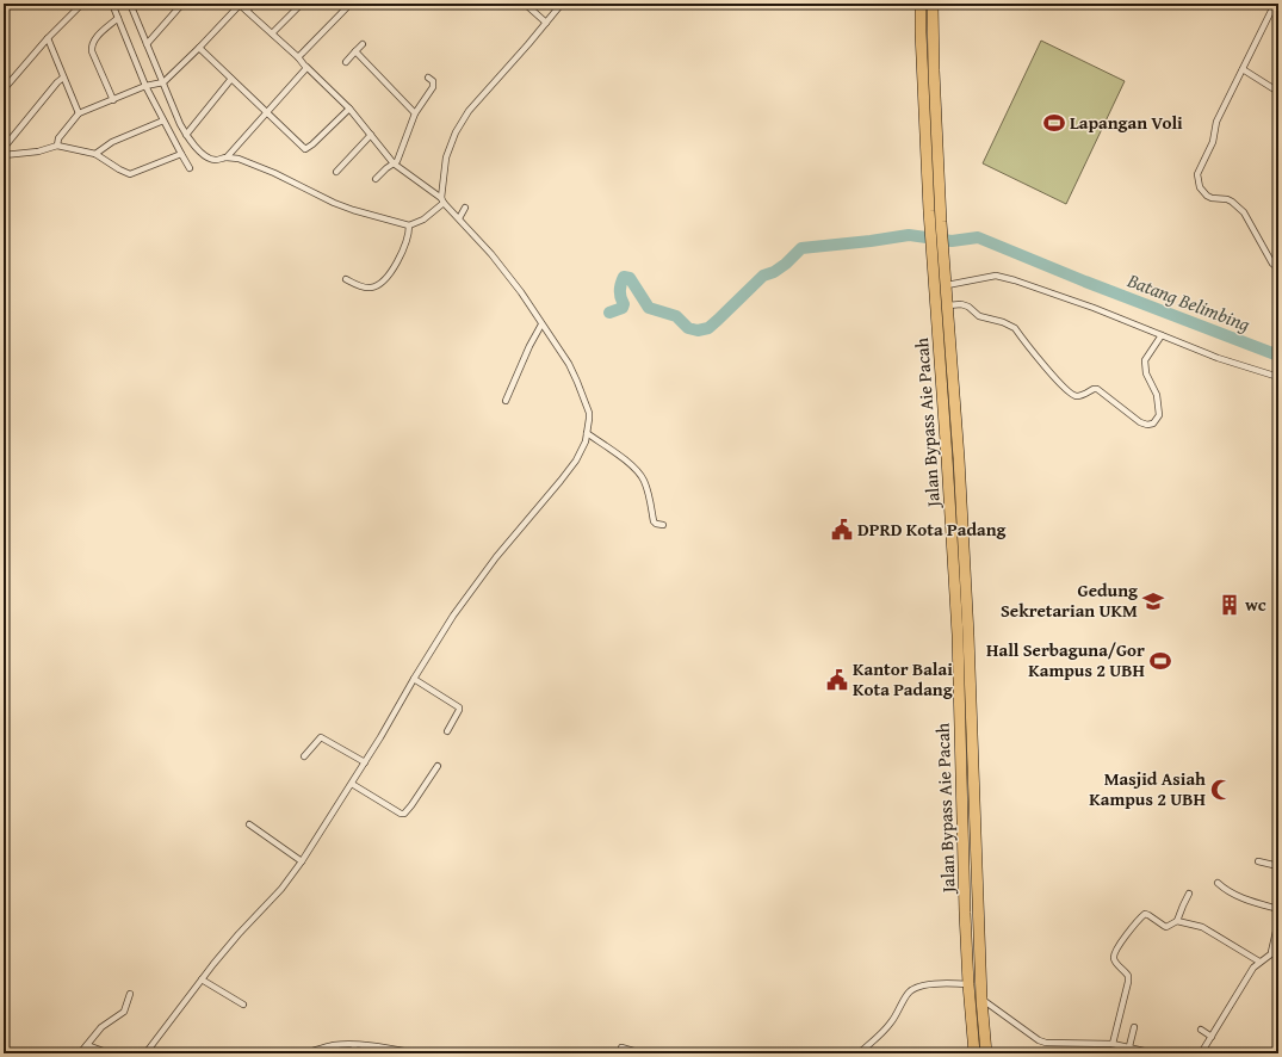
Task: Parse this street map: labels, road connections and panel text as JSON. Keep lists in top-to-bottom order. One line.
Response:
{"streets":{"highway":["Jalan Bypass Aie Pacah"]},"water":["Batang Belimbing"],"places":{"sports":["Lapangan Voli","Hall Serbaguna/Gor Kampus 2 UBH"],"public building":["DPRD Kota Padang","Kantor Balai Kota Padang"],"school or university":["Gedung Sekretarian UKM"],"building":["wc"],"mosque":["Masjid Asiah Kampus 2 UBH"]}}
